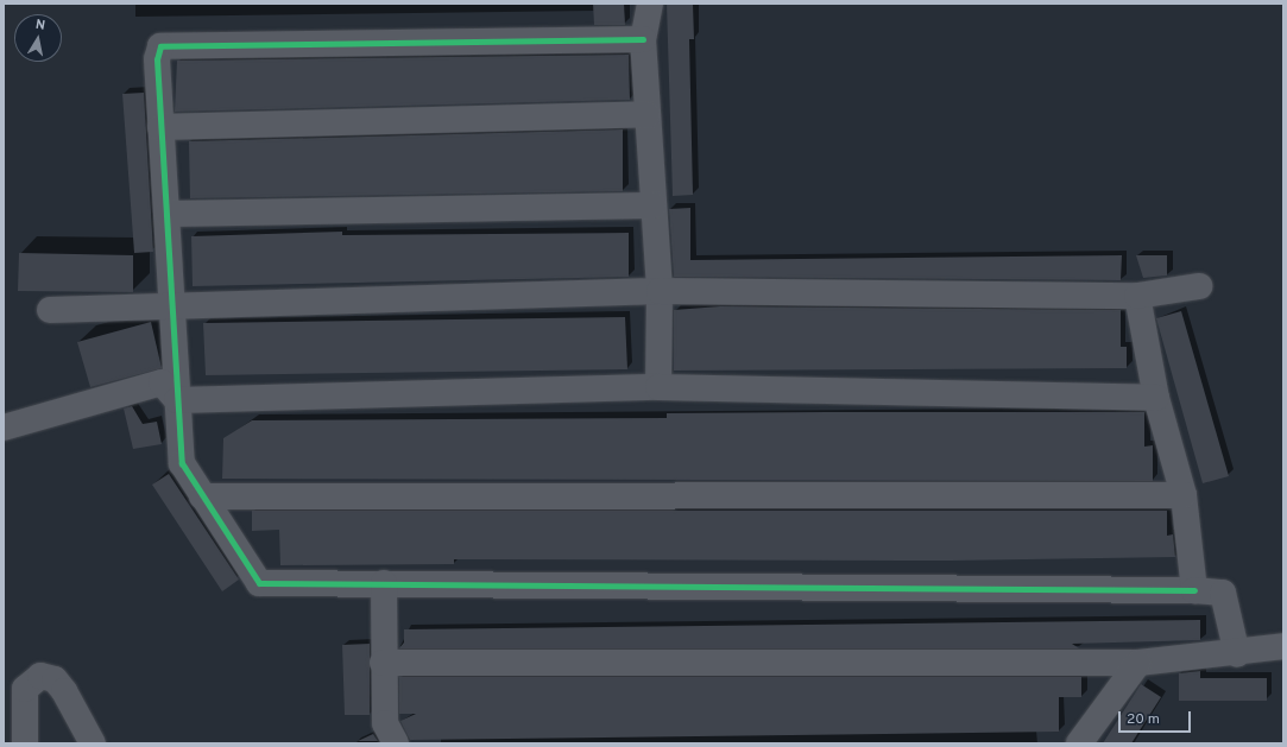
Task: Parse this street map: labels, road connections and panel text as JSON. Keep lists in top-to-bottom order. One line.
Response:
{"scale_bar":"20 m","north":"top"}
